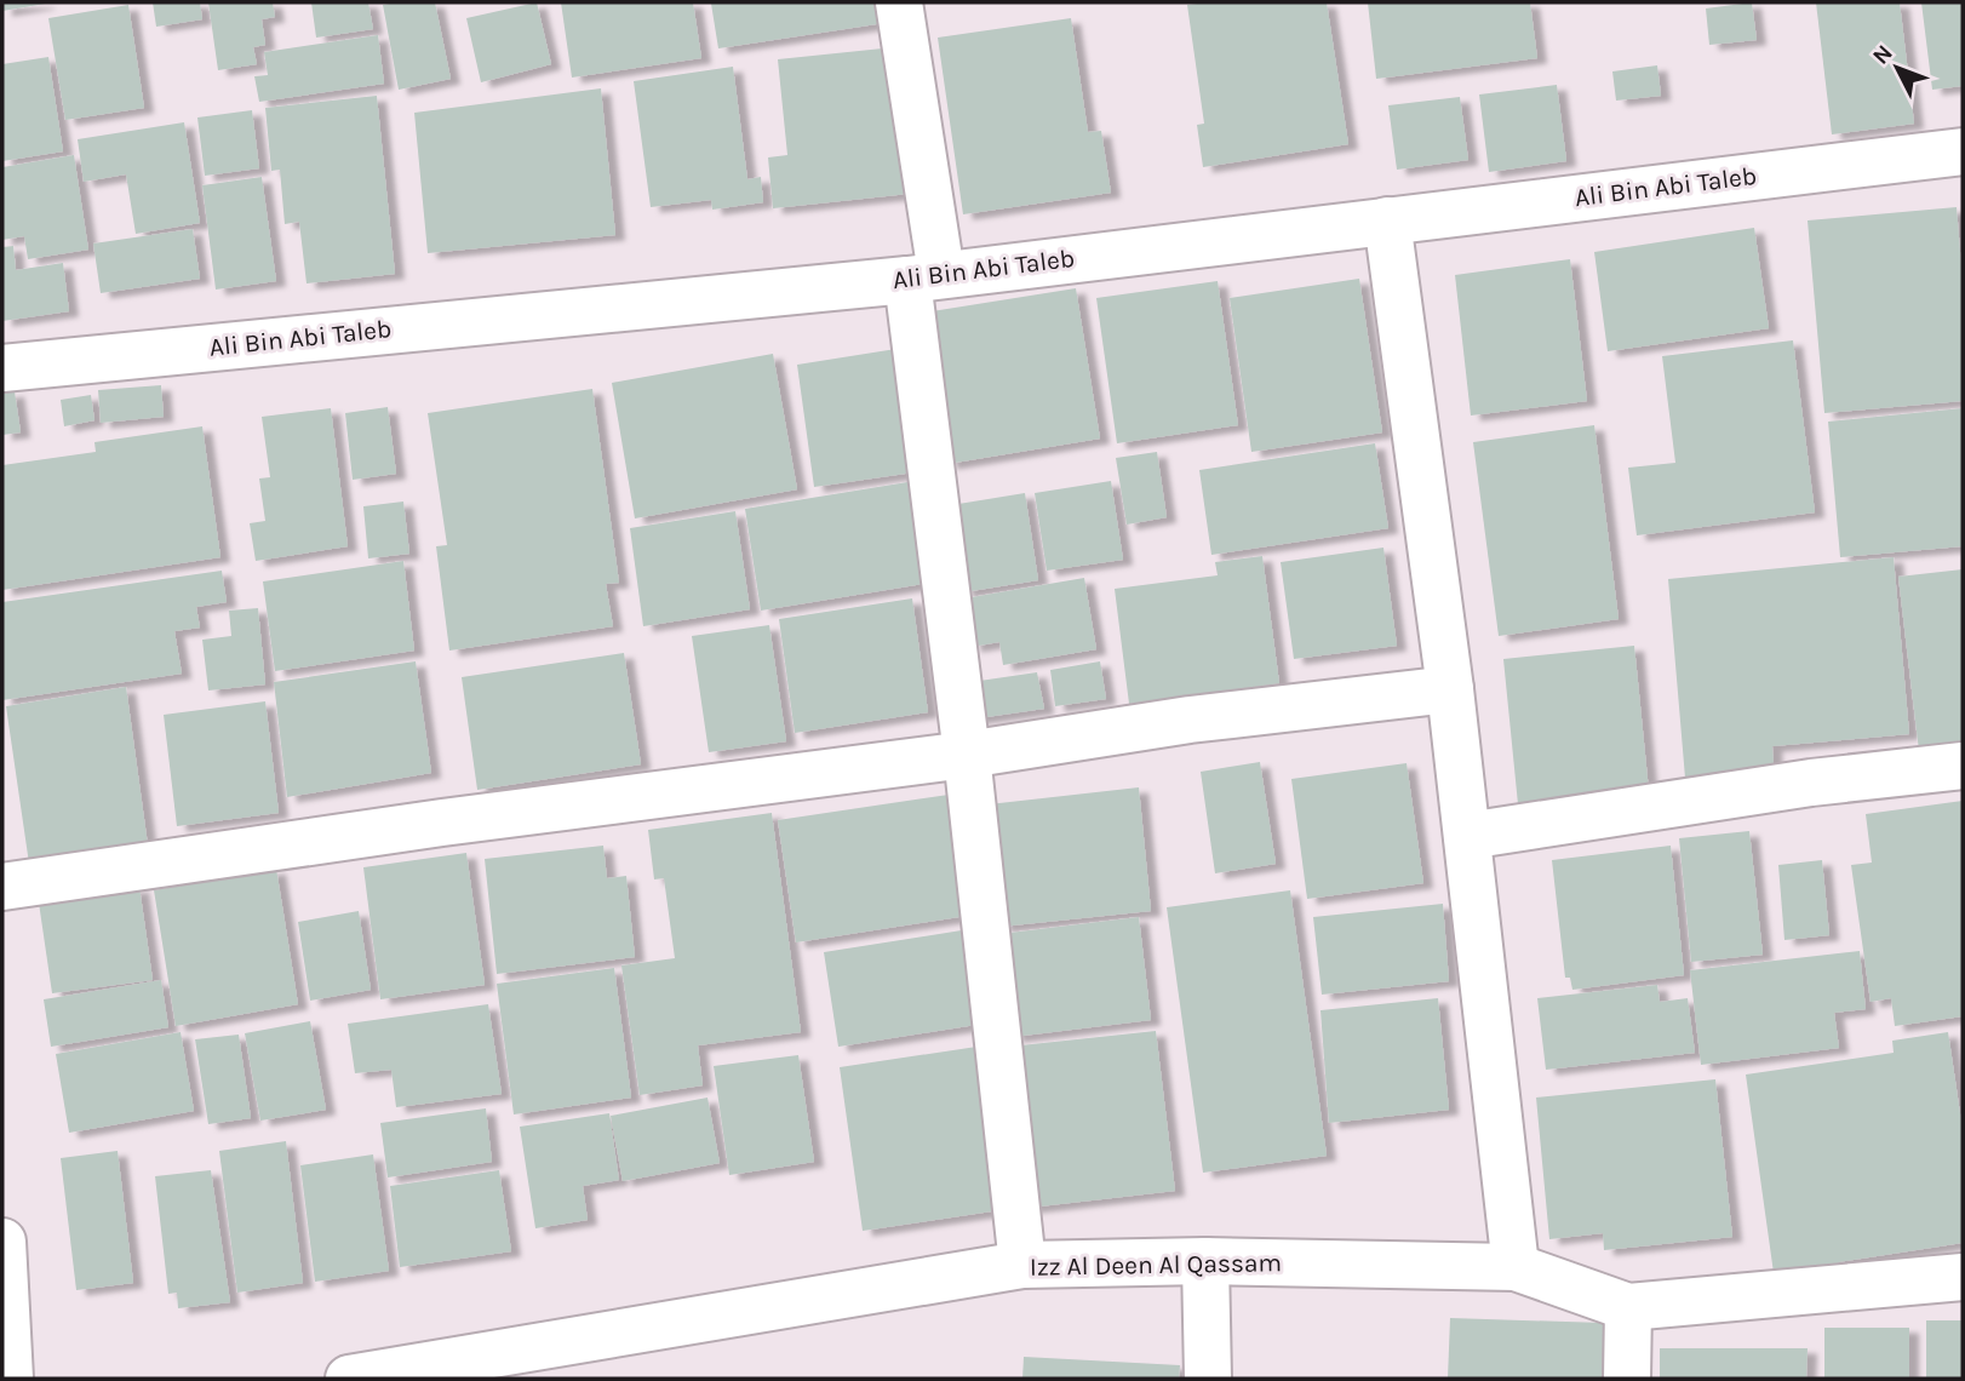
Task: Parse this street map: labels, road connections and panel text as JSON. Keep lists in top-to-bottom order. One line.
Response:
{"streets":{"street":["Ali Bin Abi Taleb","Izz Al Deen Al Qassam"]},"north":"top left"}
